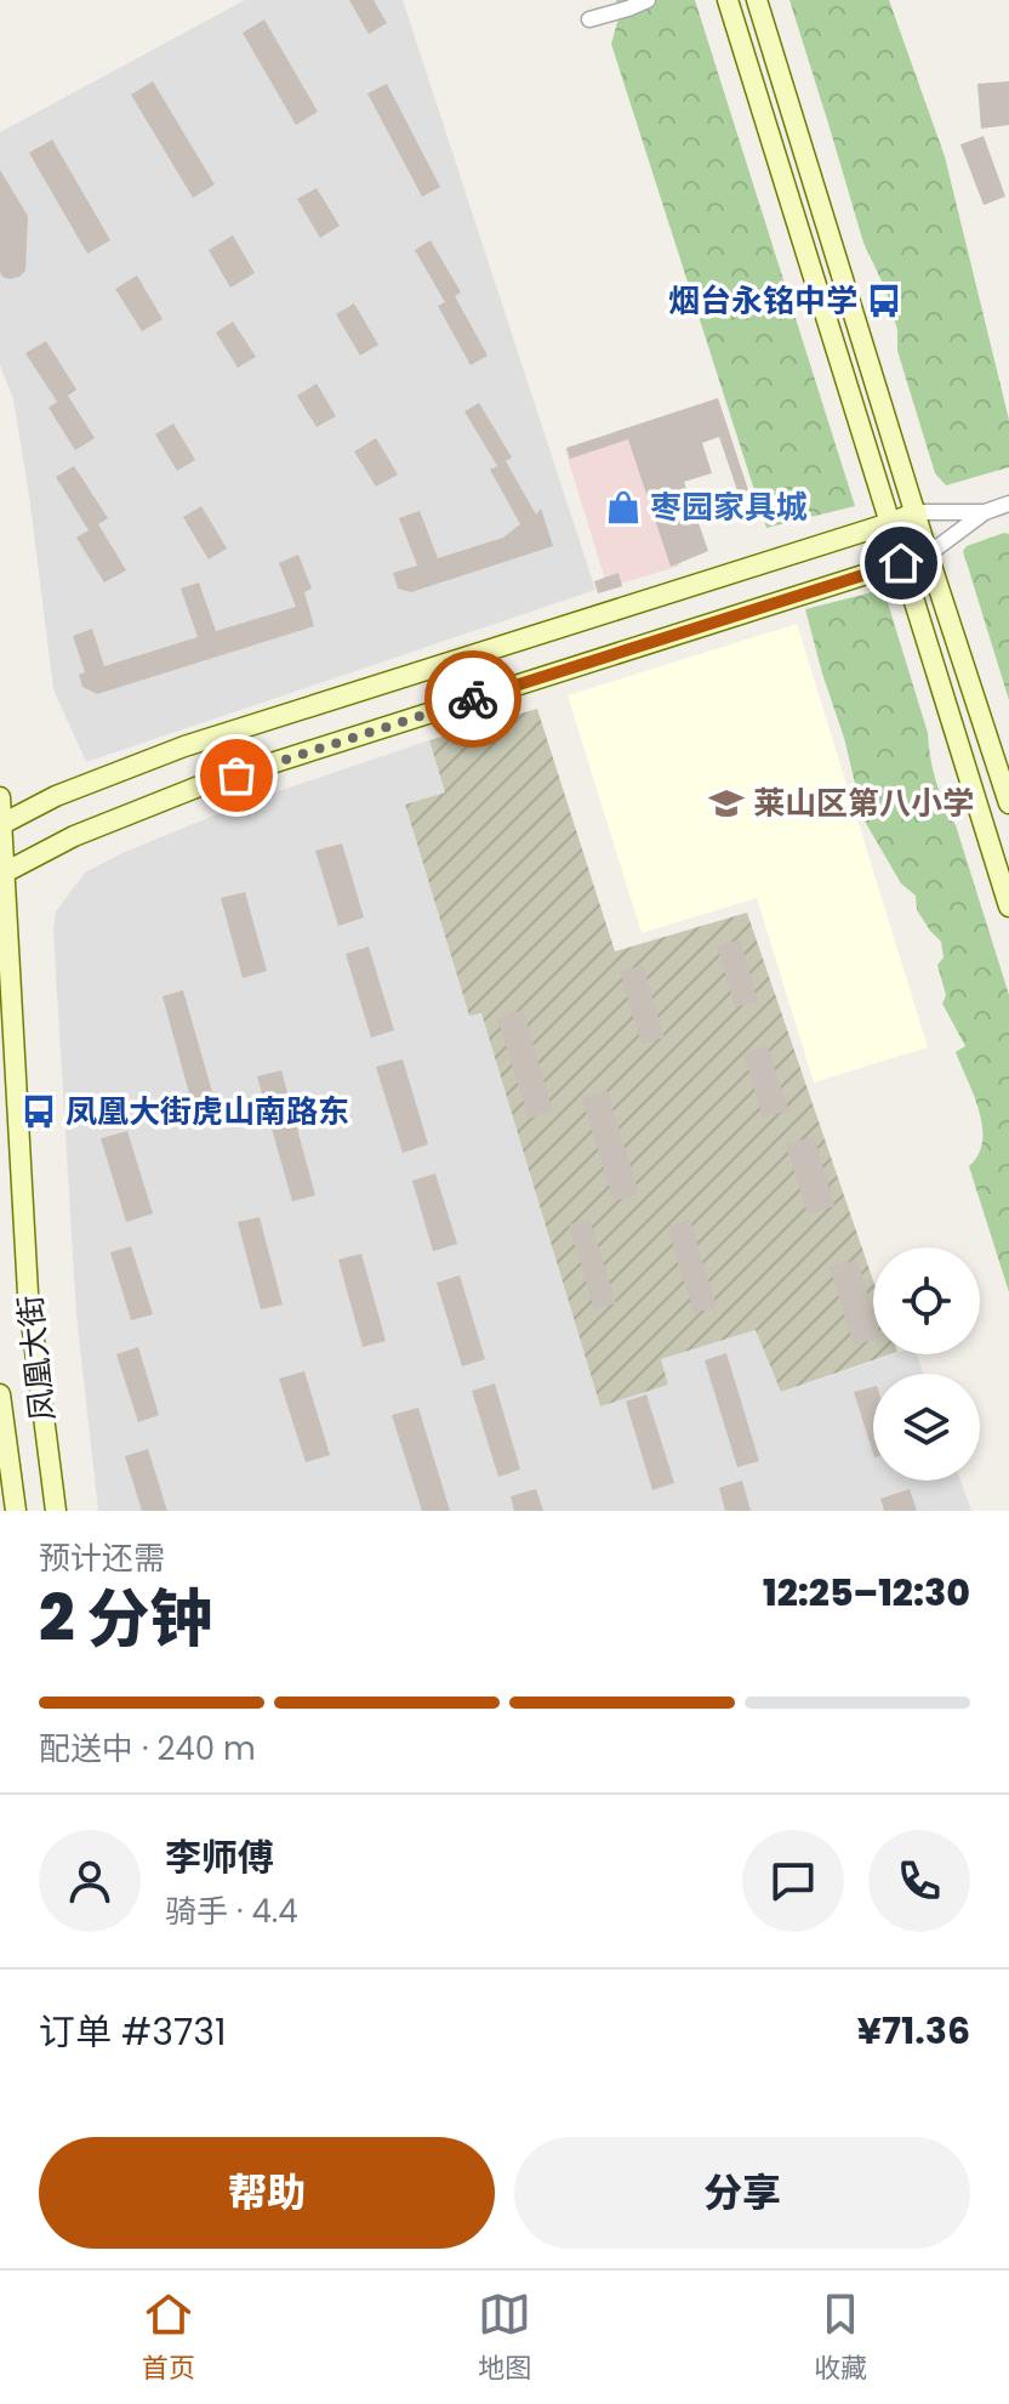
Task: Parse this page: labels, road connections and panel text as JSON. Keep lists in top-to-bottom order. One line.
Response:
{"streets":{"main road":["凤凰大街"]},"places":{"bus stop":["烟台永铭中学","凤凰大街虎山南路东"],"shop":["枣园家具城"],"school or university":["莱山区第八小学"]},"page":{"heading":["2 分钟","预计还需","12:25–12:30"],"panel":["李师傅","骑手 · 4.4","订单 #3731","¥71.36"],"bar":"配送中 · 240 m","buttons":["帮助","分享"],"tabs":["首页","地图","收藏"]}}
